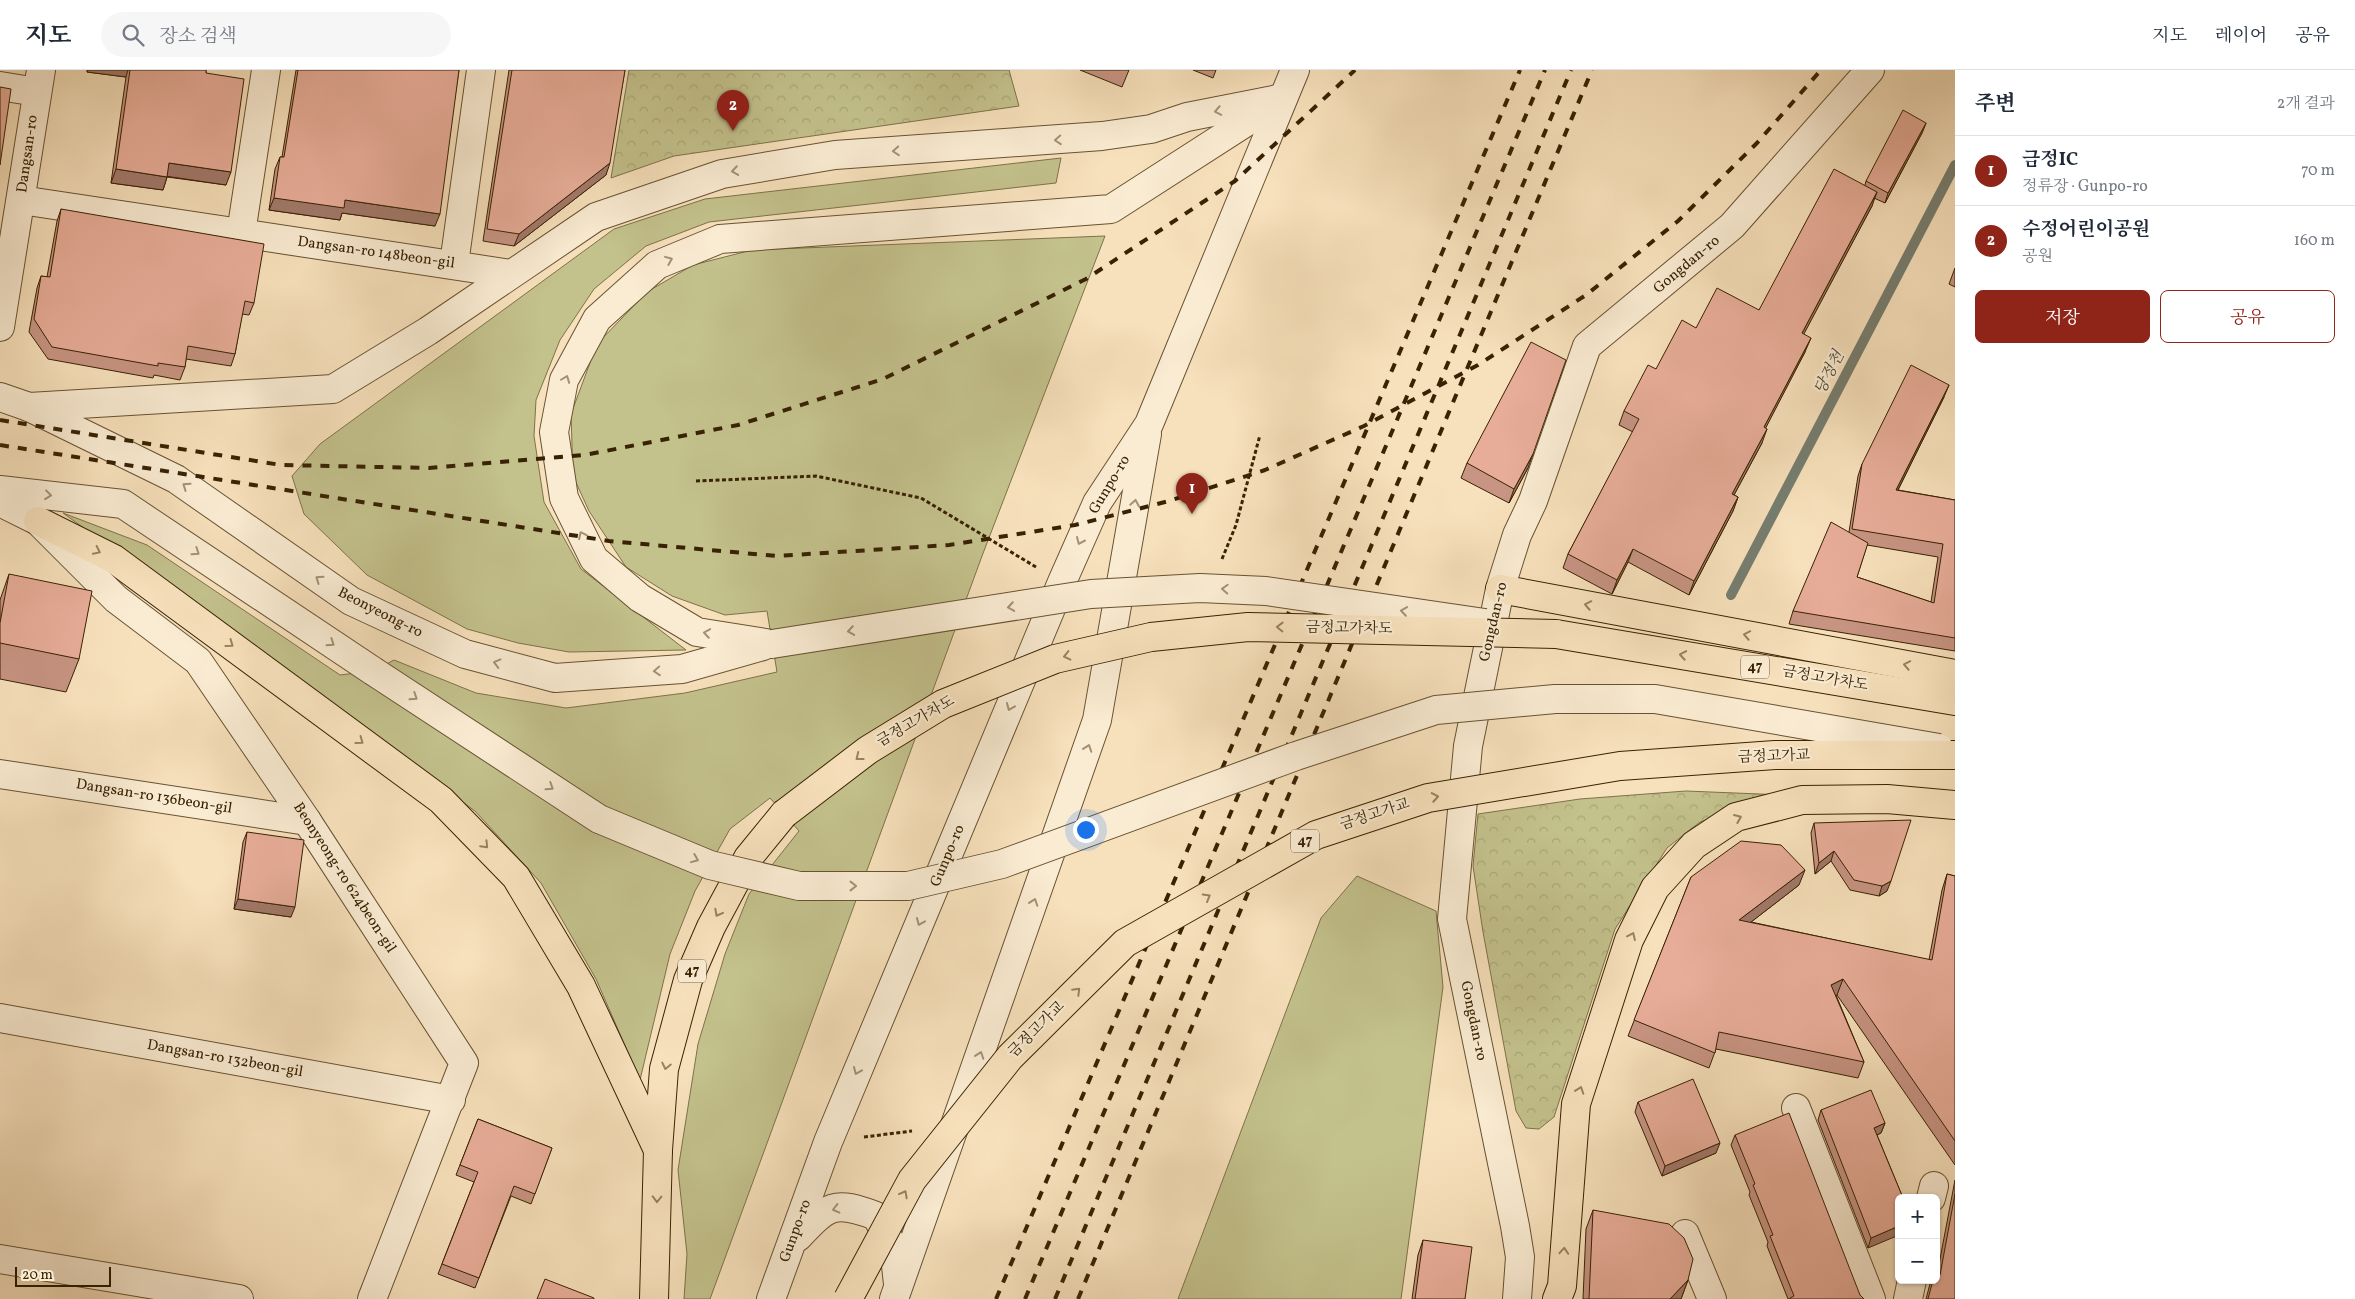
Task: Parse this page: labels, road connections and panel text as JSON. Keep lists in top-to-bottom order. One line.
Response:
{"streets":{"main road":["금정고가차도","47","금정고가교"],"street":["Dangsan-ro","Dangsan-ro 148beon-gil","Gongdan-ro","Gunpo-ro","Beonyeong-ro","Dangsan-ro 136beon-gil","Beonyeong-ro 624beon-gil","Dangsan-ro 132beon-gil"]},"crossings":[["Dangsan-ro","Dangsan-ro 148beon-gil"],["금정고가차도","47"],["Dangsan-ro 136beon-gil","Beonyeong-ro 624beon-gil"],["Beonyeong-ro 624beon-gil","Dangsan-ro 132beon-gil"]],"one_way":["금정고가차도","금정고가교"],"water":["당정천"],"scale_bar":"20 m","page":{"header":"지도","search":"장소 검색","nav":["지도","레이어","공유"],"heading":["주변","2개 결과"],"pins":["2","1"],"list":[{"mark":"1","name":"금정IC","note":"정류장 · Gunpo-ro","value":"70 m"},{"mark":"2","name":"수정어린이공원","note":"공원","value":"160 m"}],"buttons":["저장","공유"],"map_buttons":["+","−"],"scale":"20 m"}}
